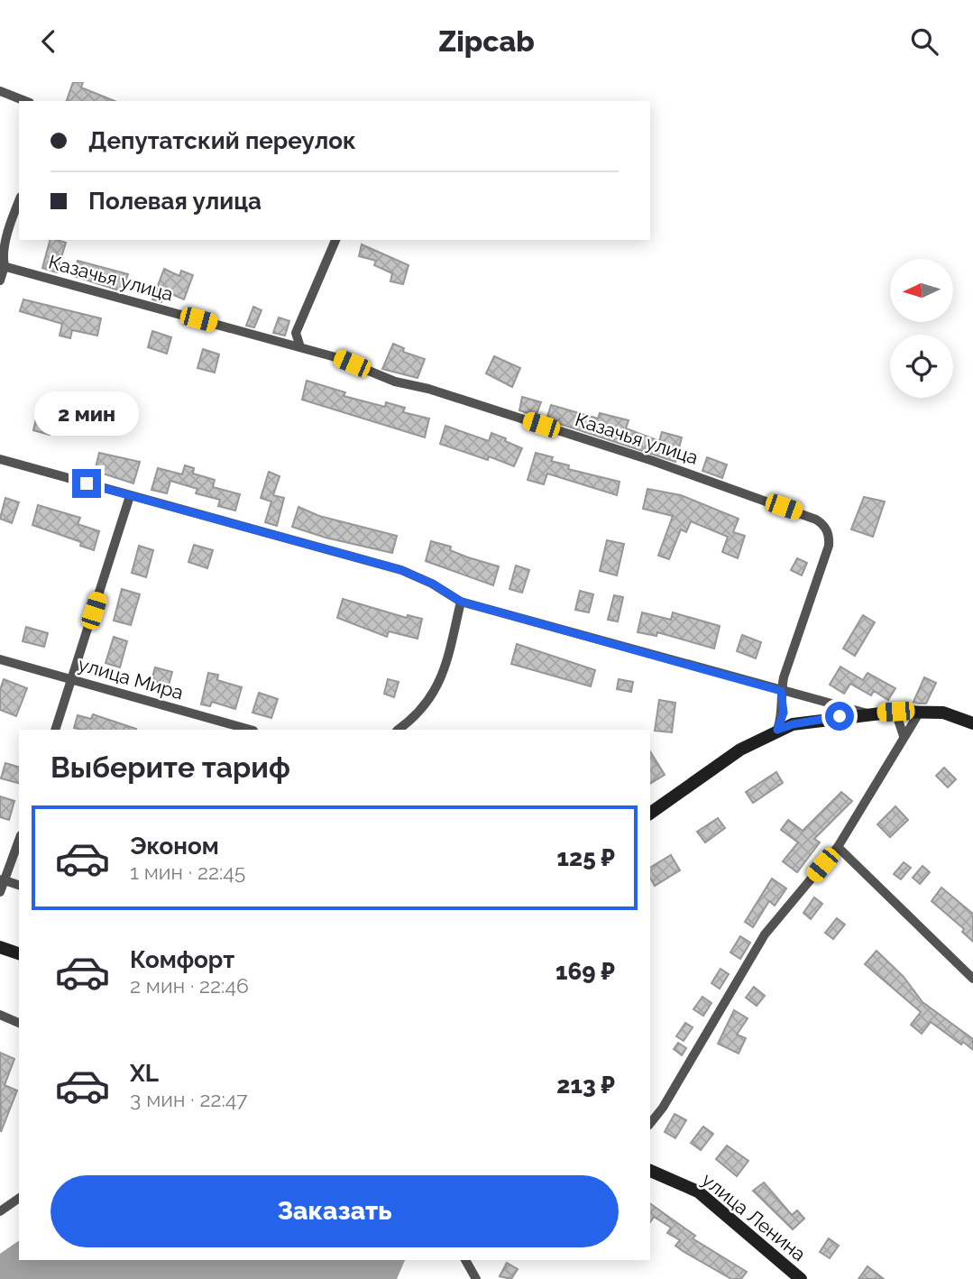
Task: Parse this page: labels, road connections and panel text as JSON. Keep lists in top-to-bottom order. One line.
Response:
{"streets":{"street":["Казачья улица","улица Мира","улица Ленина"]},"north":"left","page":{"header":"Zipcab","banner":["Депутатский переулок","Полевая улица"],"bubble":"2 мин","heading":"Выберите тариф","list":[{"name":"Эконом","note":"1 мин · 22:45","value":"125 ₽"},{"name":"Комфорт","note":"2 мин · 22:46","value":"169 ₽"},{"name":"XL","note":"3 мин · 22:47","value":"213 ₽"}],"buttons":"Заказать"}}
